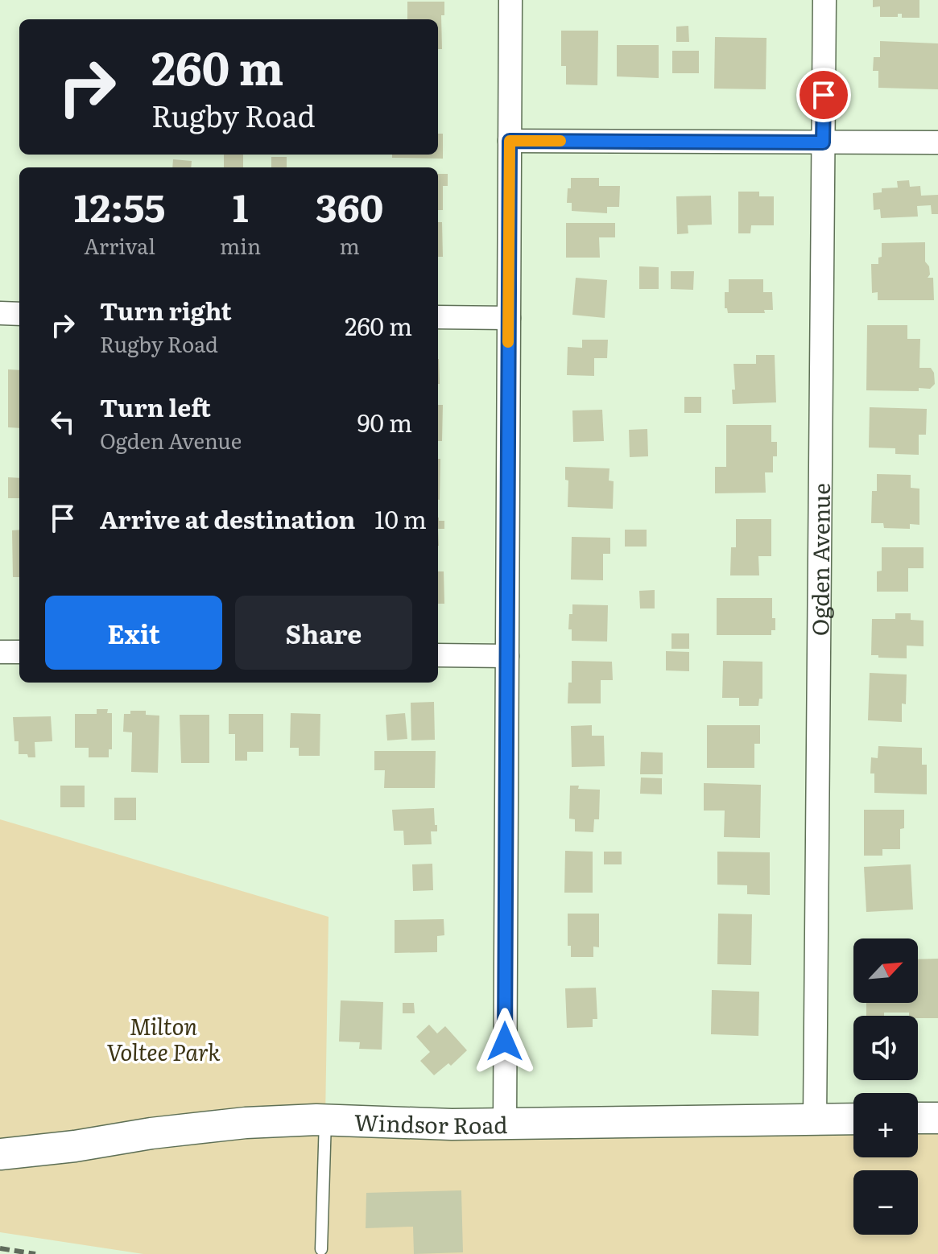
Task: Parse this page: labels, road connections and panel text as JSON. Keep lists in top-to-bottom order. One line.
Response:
{"streets":{"street":["Ogden Avenue","Windsor Road"]},"crossings":[["Ogden Avenue","Windsor Road"]],"parks":["Milton Voltee Park"],"north":"top right","page":{"turn":["260 m","Rugby Road"],"eta":["12:55","Arrival","1","min","360","m"],"list":[{"name":"Turn right","note":"Rugby Road","value":"260 m"},{"name":"Turn left","note":"Ogden Avenue","value":"90 m"},{"name":"Arrive at destination","value":"10 m"}],"buttons":["Exit","Share"],"map_buttons":["+","−"]}}
